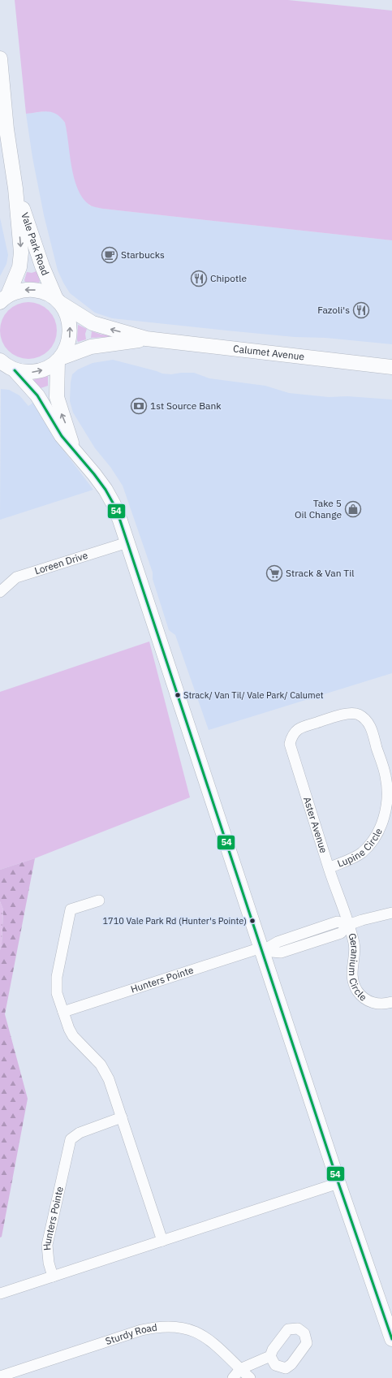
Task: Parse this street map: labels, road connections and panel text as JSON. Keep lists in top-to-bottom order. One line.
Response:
{"streets":{"main road":["Vale Park Road","Calumet Avenue"],"street":["Loreen Drive","Aster Avenue","Lupine Circle","Geranium Circle","Hunters Pointe","Sturdy Road"]},"crossings":[["Vale Park Road","Calumet Avenue"],["Aster Avenue","Lupine Circle"],["Aster Avenue","Geranium Circle"]],"places":{"cafe":["Starbucks"],"restaurant":["Chipotle","Fazoli's"],"bank":["1st Source Bank"],"shop":["Take 5 Oil Change"],"supermarket":["Strack & Van Til"],"other":["Strack/ Van Til/ Vale Park/ Calumet","1710 Vale Park Rd (Hunter's Pointe)"]},"lines":["transit line 54"]}
